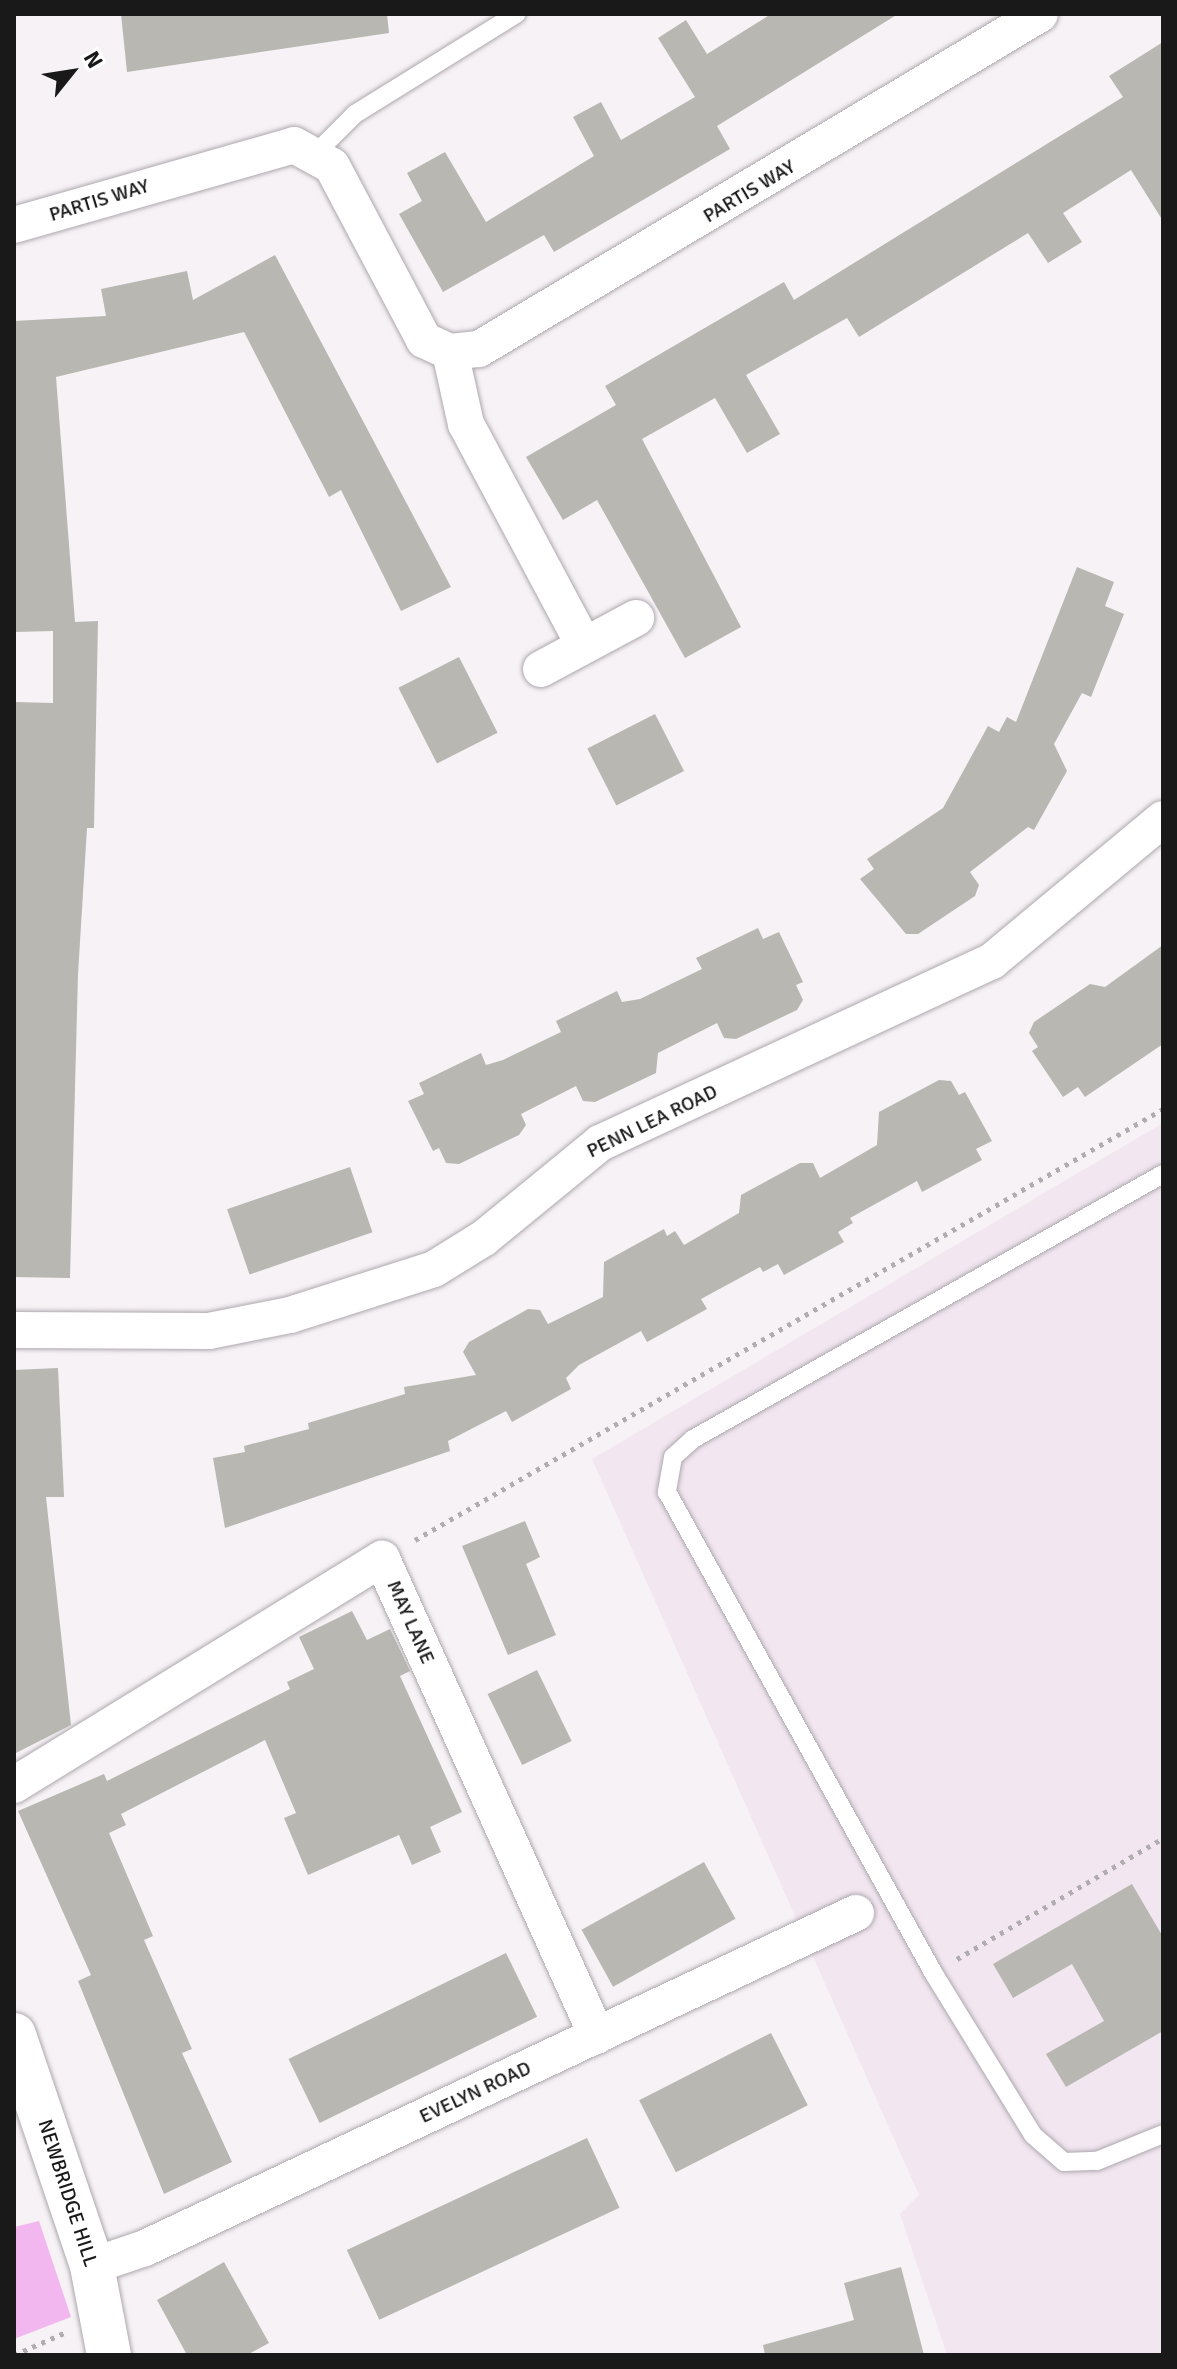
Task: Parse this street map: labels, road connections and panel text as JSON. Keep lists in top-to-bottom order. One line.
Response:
{"streets":{"main road":["NEWBRIDGE HILL"],"street":["PARTIS WAY","PENN LEA ROAD","MAY LANE","EVELYN ROAD"]},"crossings":[["MAY LANE","EVELYN ROAD"],["EVELYN ROAD","NEWBRIDGE HILL"]],"north":"top right"}
